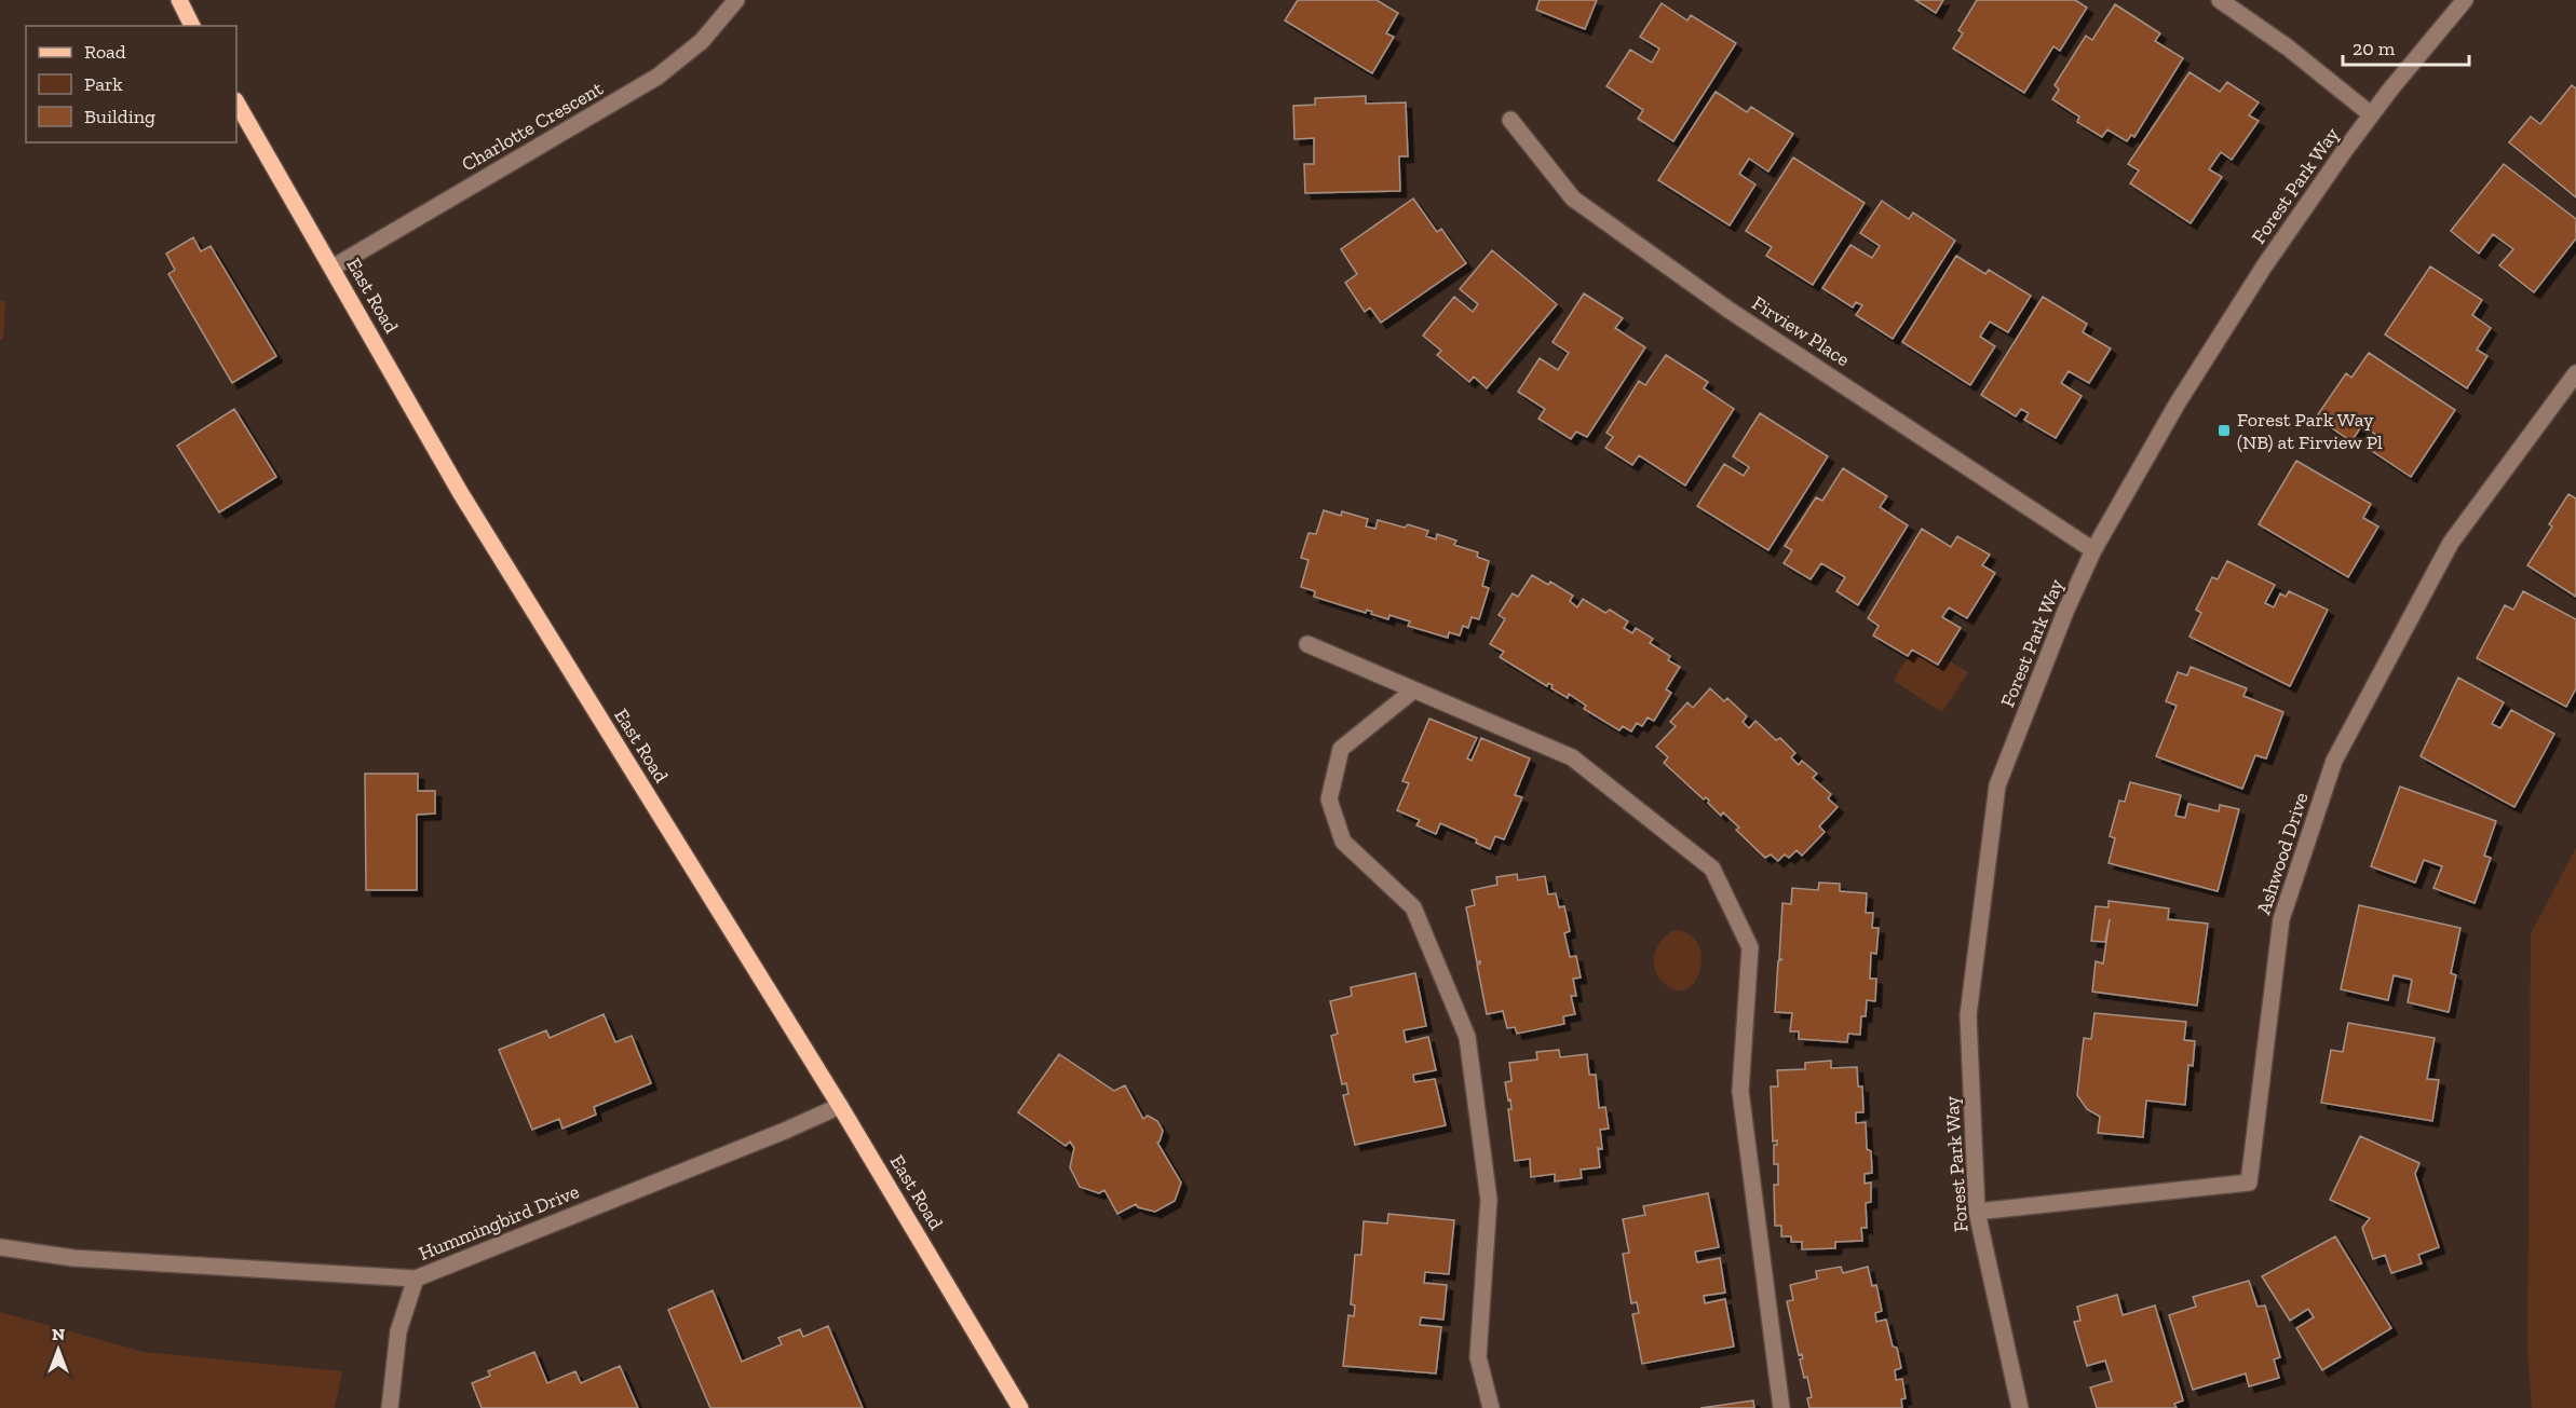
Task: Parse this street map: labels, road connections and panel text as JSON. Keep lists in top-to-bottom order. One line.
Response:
{"streets":{"main road":["East Road"],"street":["Charlotte Crescent","Forest Park Way","Firview Place","Ashwood Drive","Hummingbird Drive"]},"crossings":[["Charlotte Crescent","East Road"],["Forest Park Way","Firview Place"],["Forest Park Way","Ashwood Drive"],["East Road","Hummingbird Drive"]],"places":{"transit":["Forest Park Way (NB) at Firview Pl"]},"legend":["Road","Park","Building"],"scale_bar":"20 m","north":"top"}
